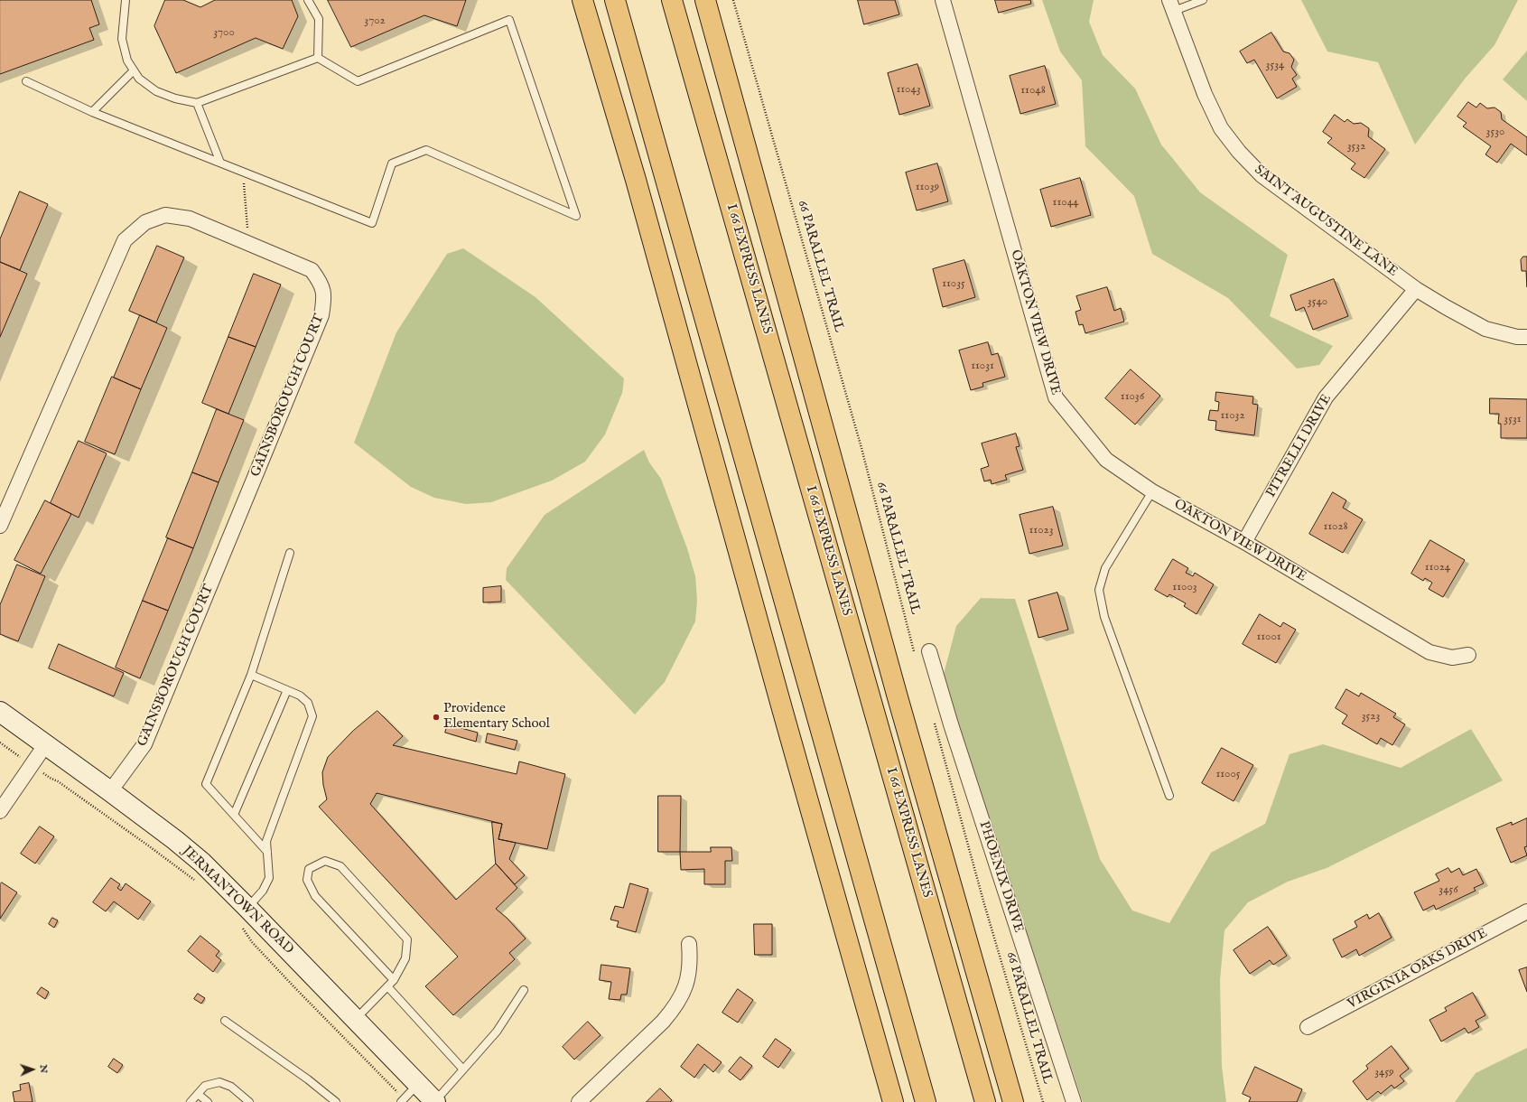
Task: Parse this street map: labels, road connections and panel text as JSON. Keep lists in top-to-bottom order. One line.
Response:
{"streets":{"highway":["I 66 EXPRESS LANES"],"main road":["JERMANTOWN ROAD"],"street":["SAINT AUGUSTINE LANE","OAKTON VIEW DRIVE","GAINSBOROUGH COURT","PITRELLI DRIVE","PHOENIX DRIVE","VIRGINIA OAKS DRIVE"],"path":["66 PARALLEL TRAIL"]},"crossings":[["SAINT AUGUSTINE LANE","PITRELLI DRIVE"],["OAKTON VIEW DRIVE","PITRELLI DRIVE"],["GAINSBOROUGH COURT","JERMANTOWN ROAD"]],"places":["Providence Elementary School"],"house_numbers":["3702","3700","3534","11043","11048","3530","3532","11039","11044","11035","3540","11031","11036","11032","3531","11028","11023","11024","11003","11001","3523","11005","3456","3459"],"north":"right"}
